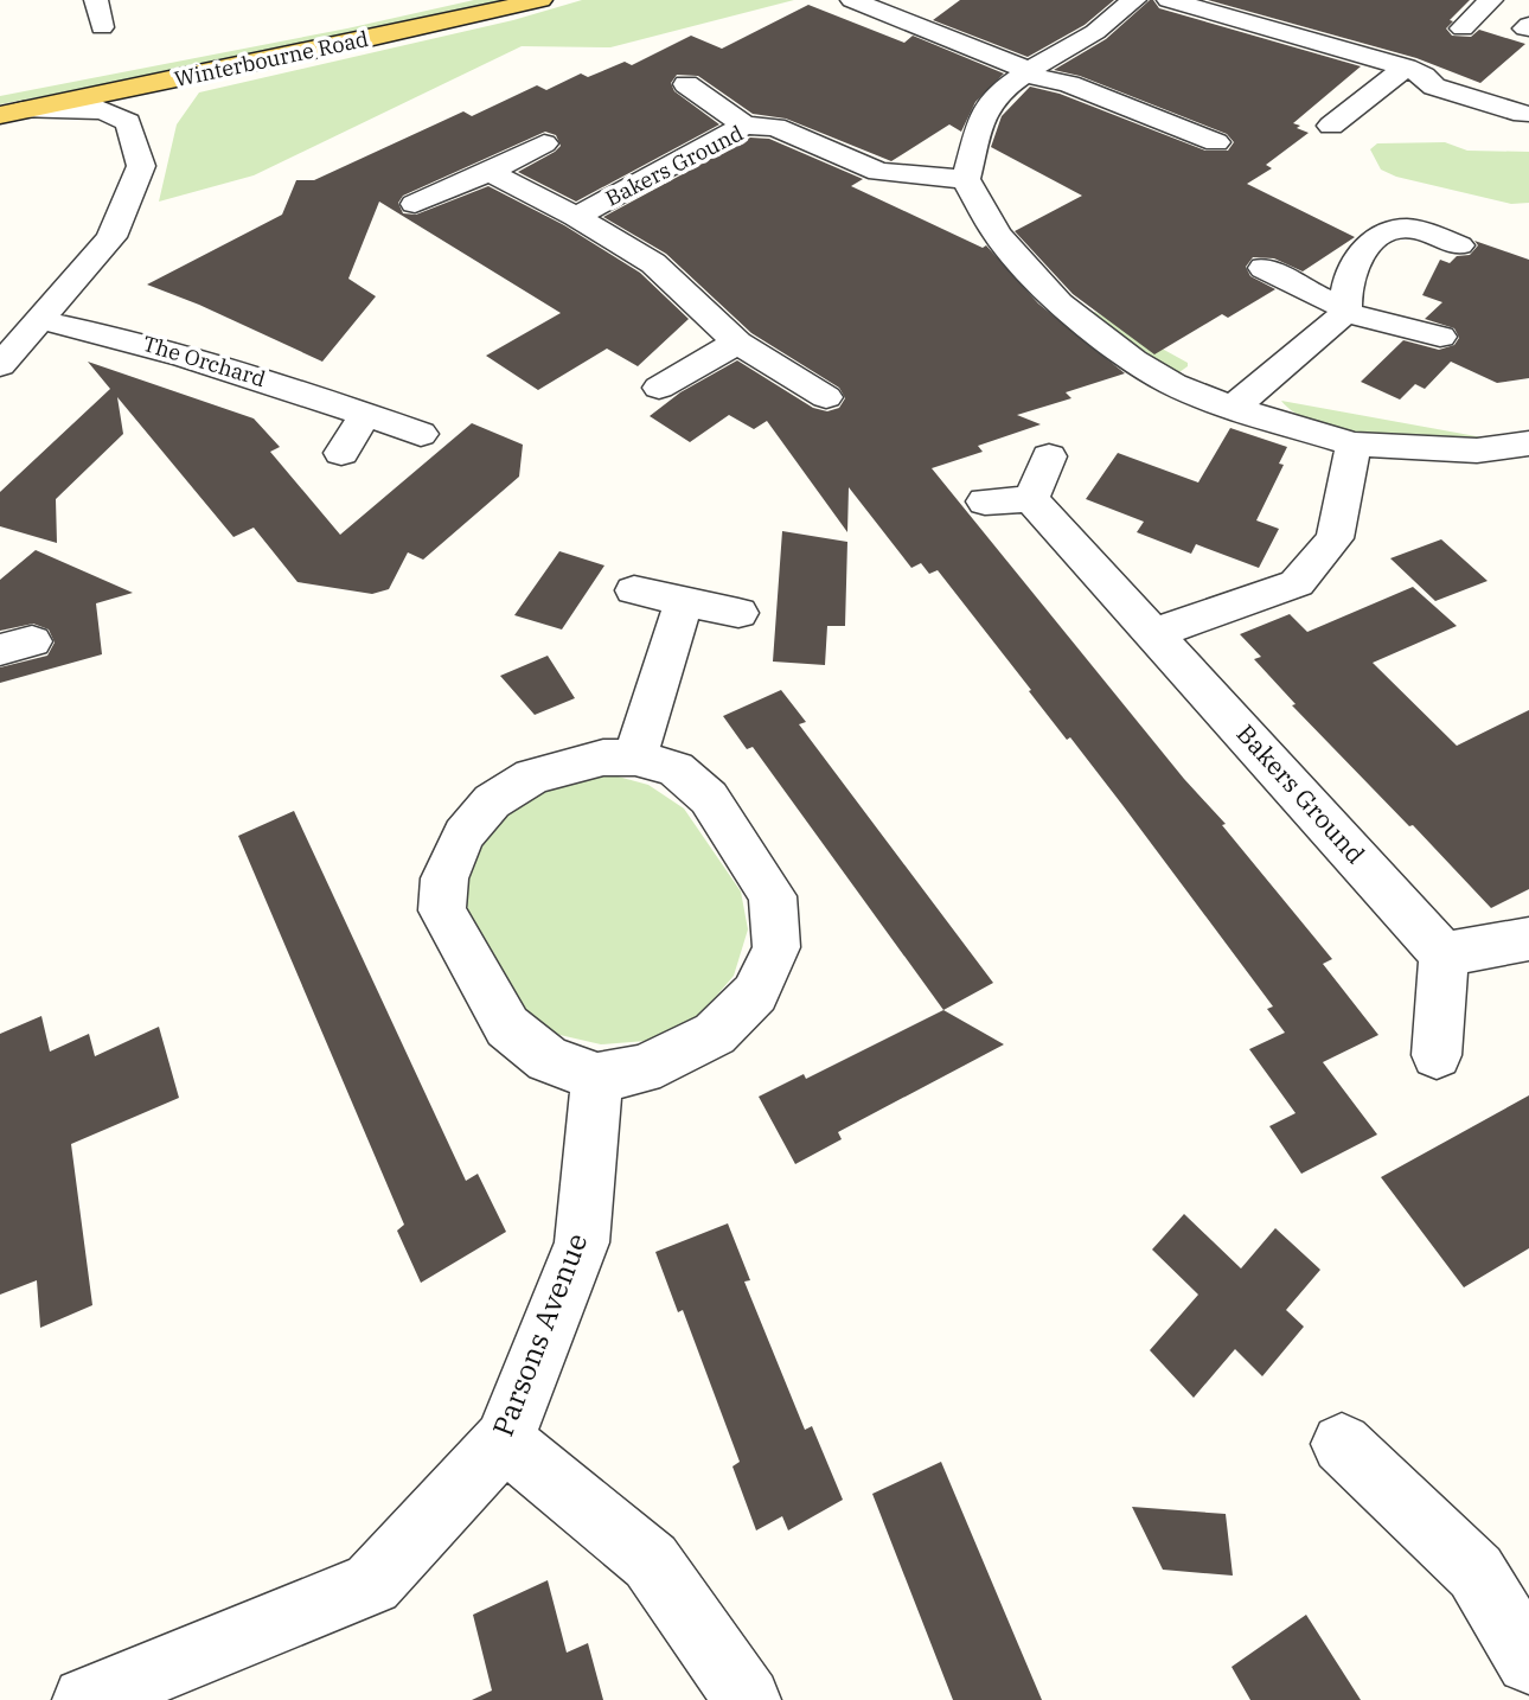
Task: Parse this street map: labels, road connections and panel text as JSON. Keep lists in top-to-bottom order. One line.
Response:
{"streets":{"main road":["Winterbourne Road"],"street":["Bakers Ground","The Orchard","Parsons Avenue"]}}
